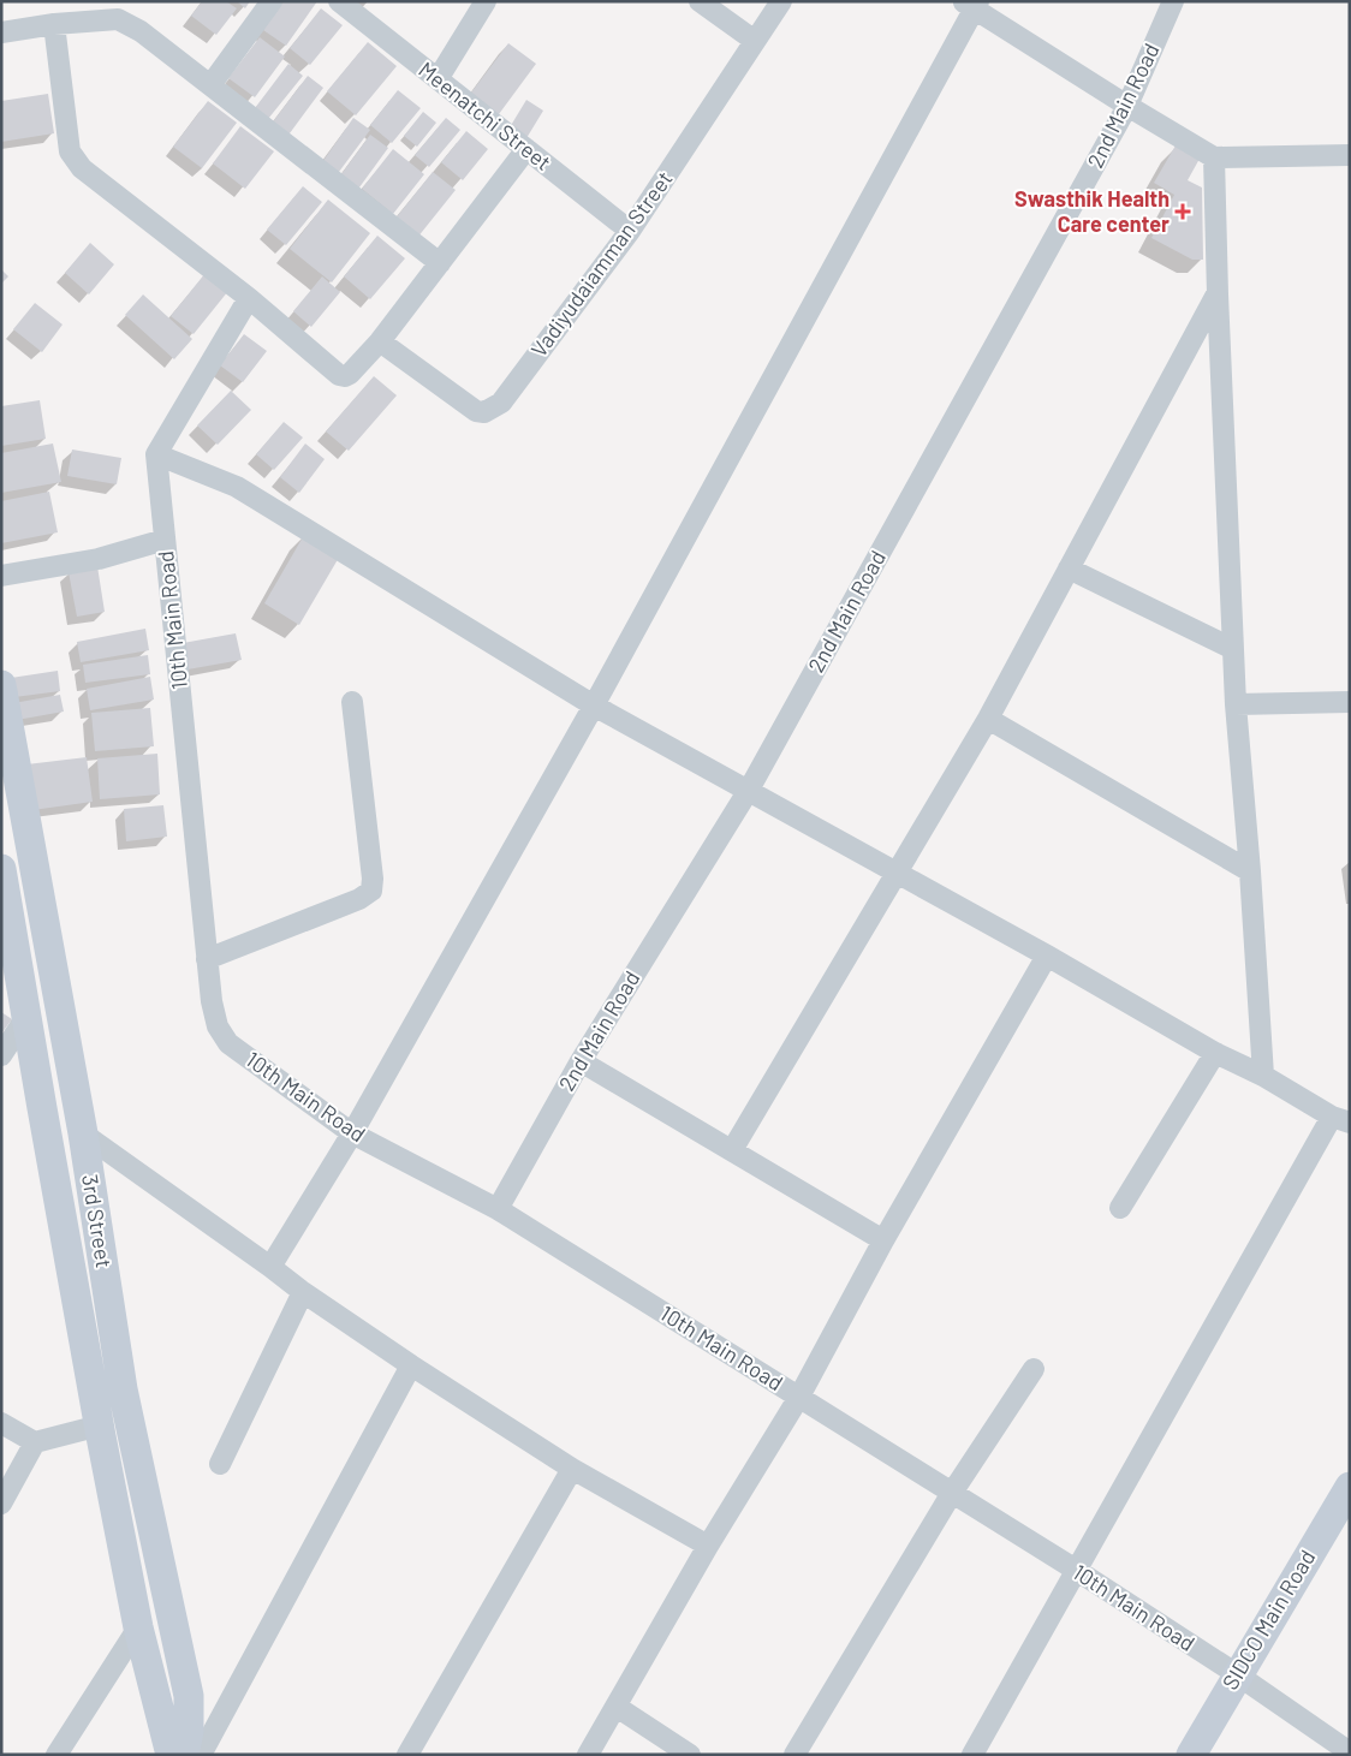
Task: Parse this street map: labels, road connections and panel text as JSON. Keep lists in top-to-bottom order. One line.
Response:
{"streets":{"street":["2nd Main Road","Meenatchi Street","Vadiyudaiamman Street","10th Main Road","3rd Street","SIDCO Main Road"]},"crossings":[["2nd Main Road","10th Main Road"],["Meenatchi Street","Vadiyudaiamman Street"],["10th Main Road","SIDCO Main Road"]],"places":{"health":["Swasthik Health Care center"]}}
